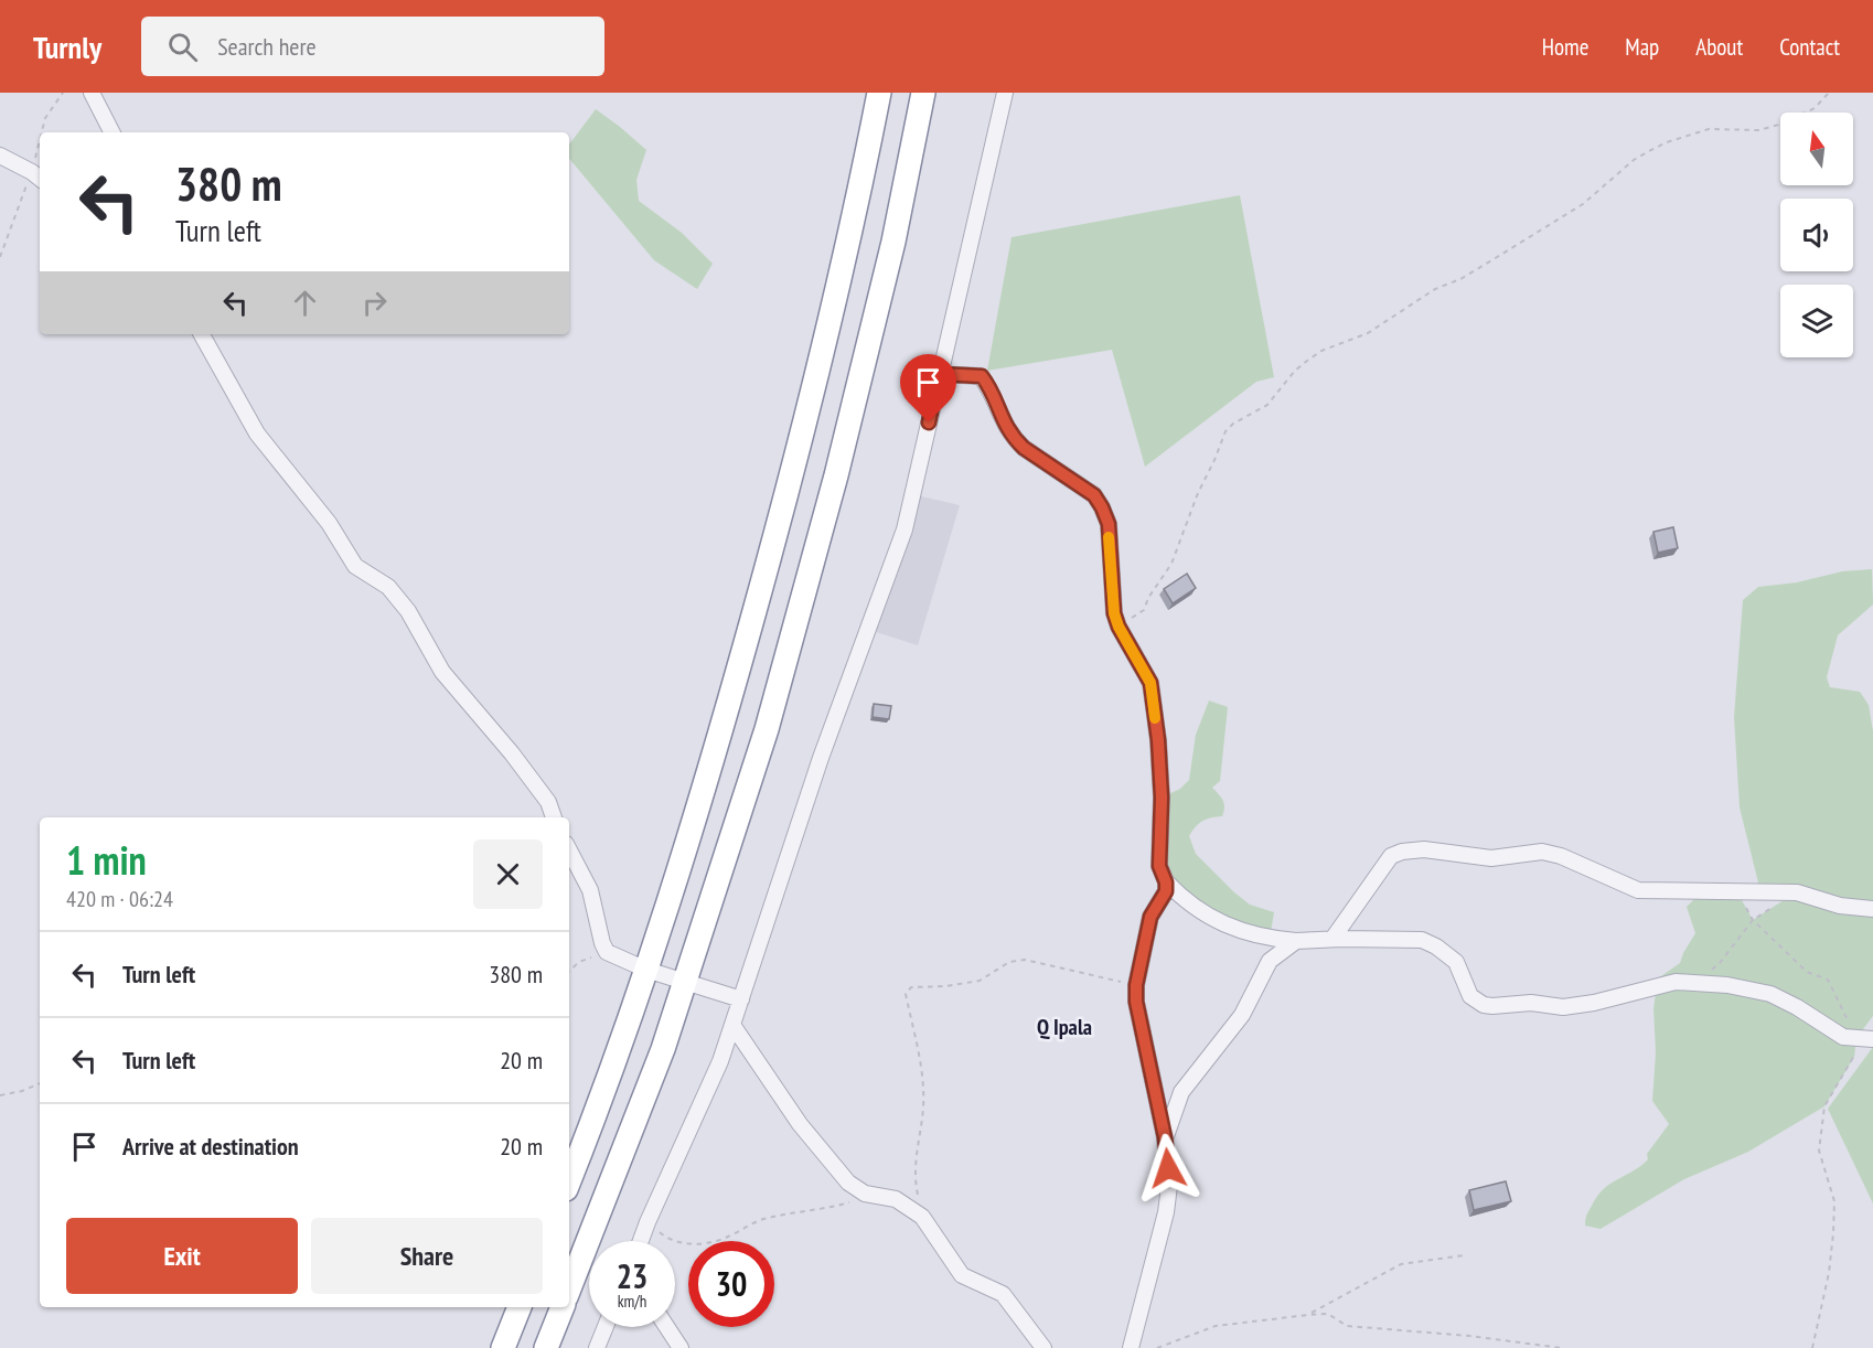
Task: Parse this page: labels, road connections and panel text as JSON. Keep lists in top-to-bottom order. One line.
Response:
{"districts":["Q Ipala"],"north":"top","page":{"header":"Turnly","search":"Search here","nav":["Home","Map","About","Contact"],"turn":["380 m","Turn left"],"heading":["1 min","420 m · 06:24"],"list":[{"name":"Turn left","value":"380 m"},{"name":"Turn left","value":"20 m"},{"name":"Arrive at destination","value":"20 m"}],"buttons":["Exit","Share"],"speed":"23 km/h","limit":"30"}}
